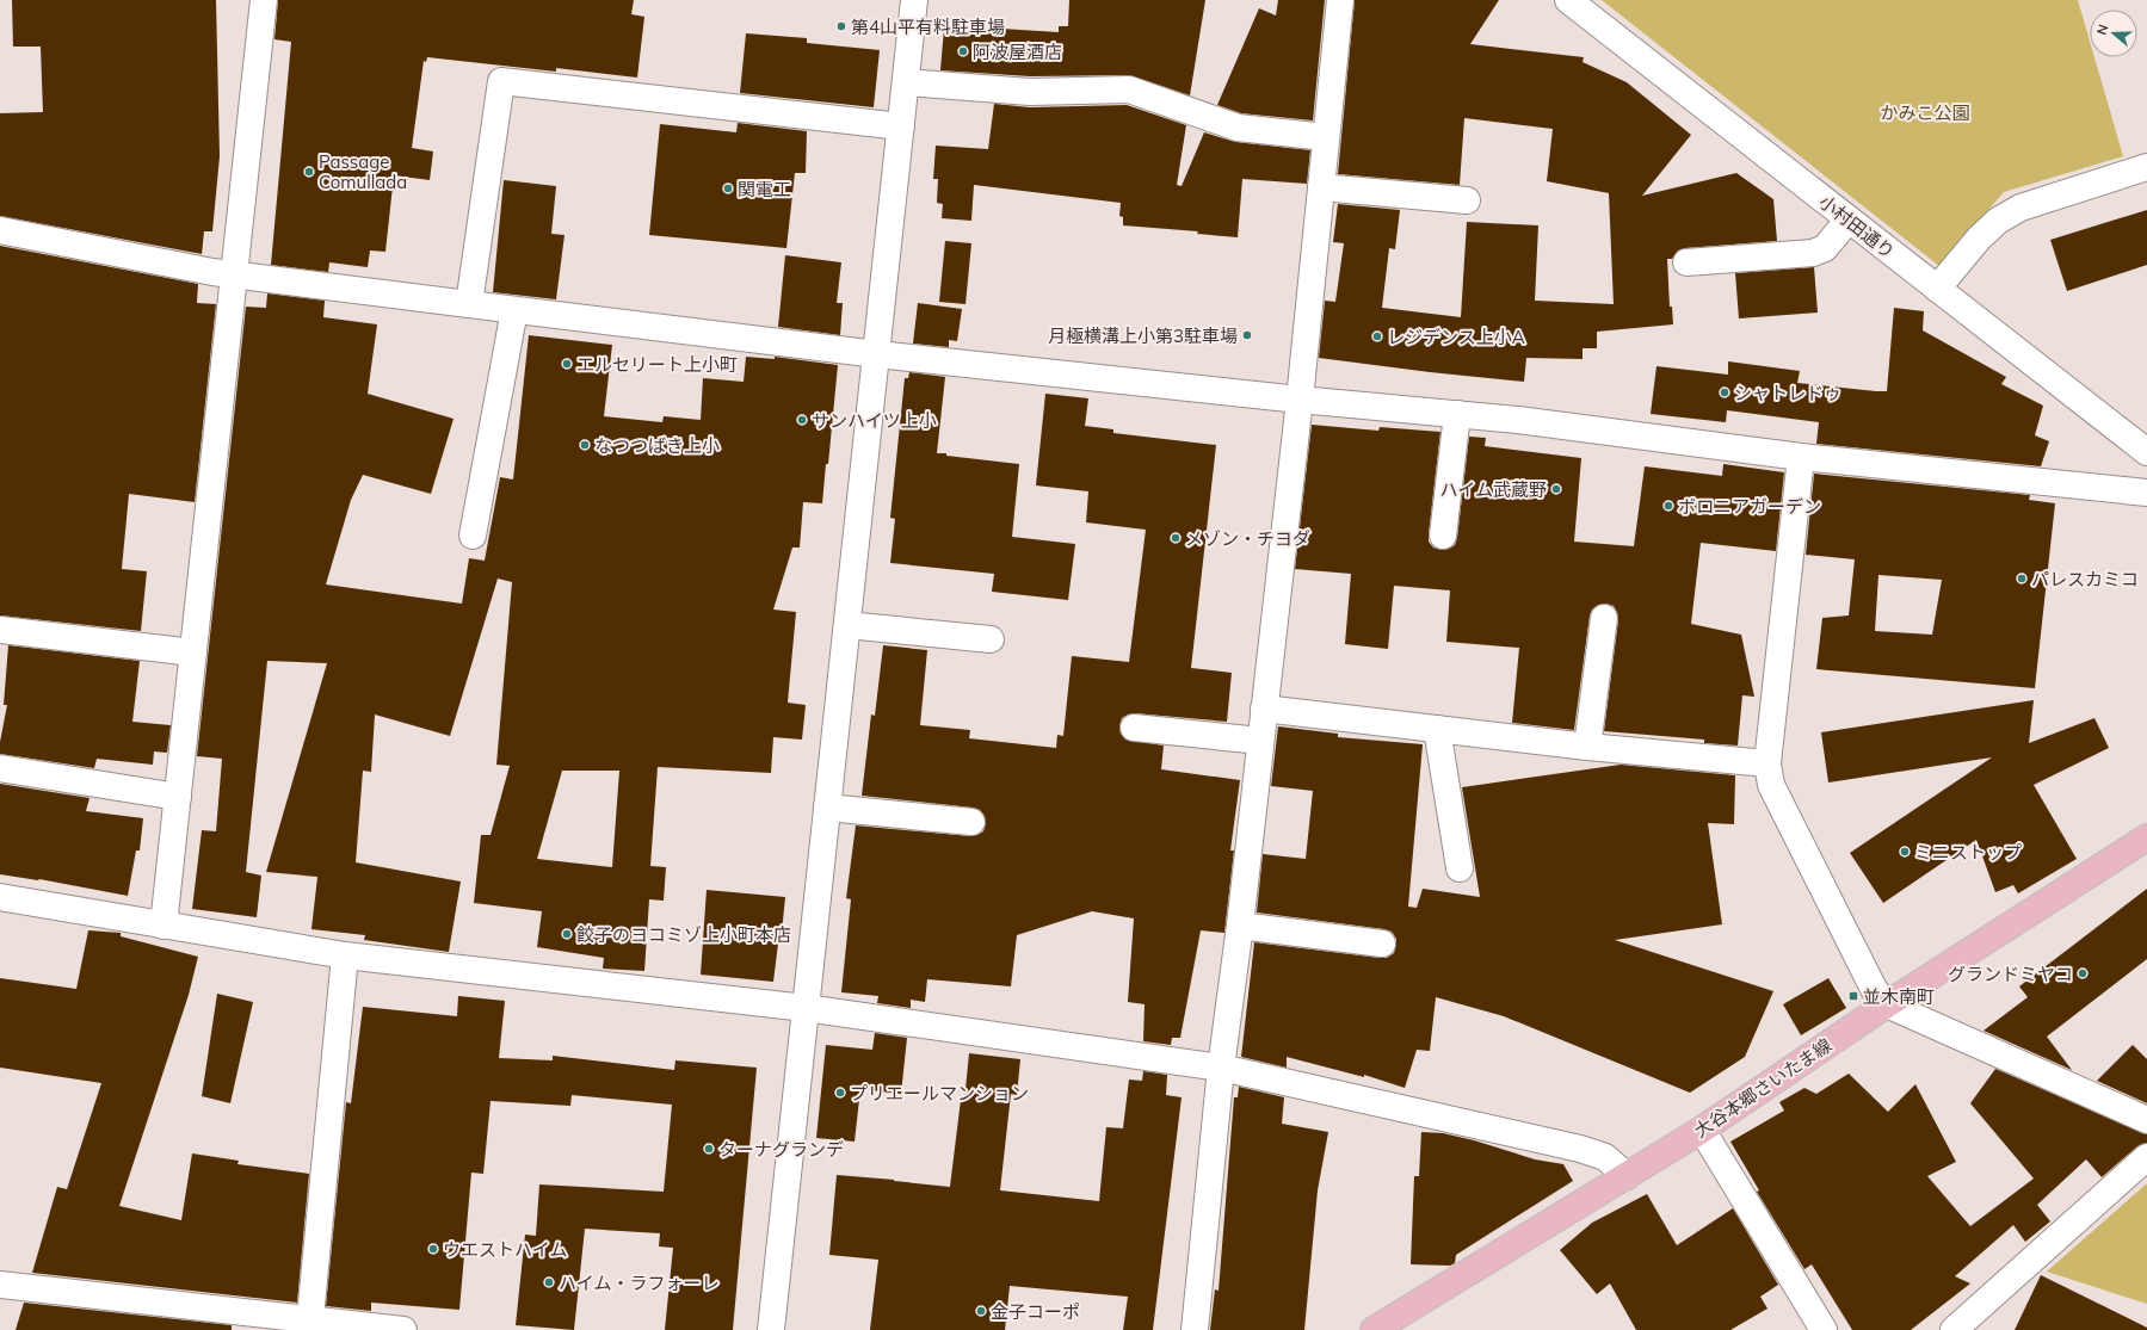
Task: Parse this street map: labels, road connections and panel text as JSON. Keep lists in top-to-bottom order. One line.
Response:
{"streets":{"main road":["大谷本郷さいたま線"],"street":["小村田通り"]},"parks":["かみこ公園"],"places":{"other":["第4山平有料駐車場","阿波屋酒店","Passage Comullada","関電工","月極横溝上小第3駐車場","レジデンス上小A","エルセリート上小町","シャトレドゥ","サンハイツ上小","なつつばき上小","ハイム武蔵野","ボロニアガーデン","メゾン・チヨダ","パレスカミコ","ミニストップ","餃子のヨコミゾ上小町本店","グランドミヤコ","プリエールマンション","ターナグランデ","ウエストハイム","ハイム・ラフォーレ","金子コーポ"],"transit":["並木南町"]},"north":"left"}
